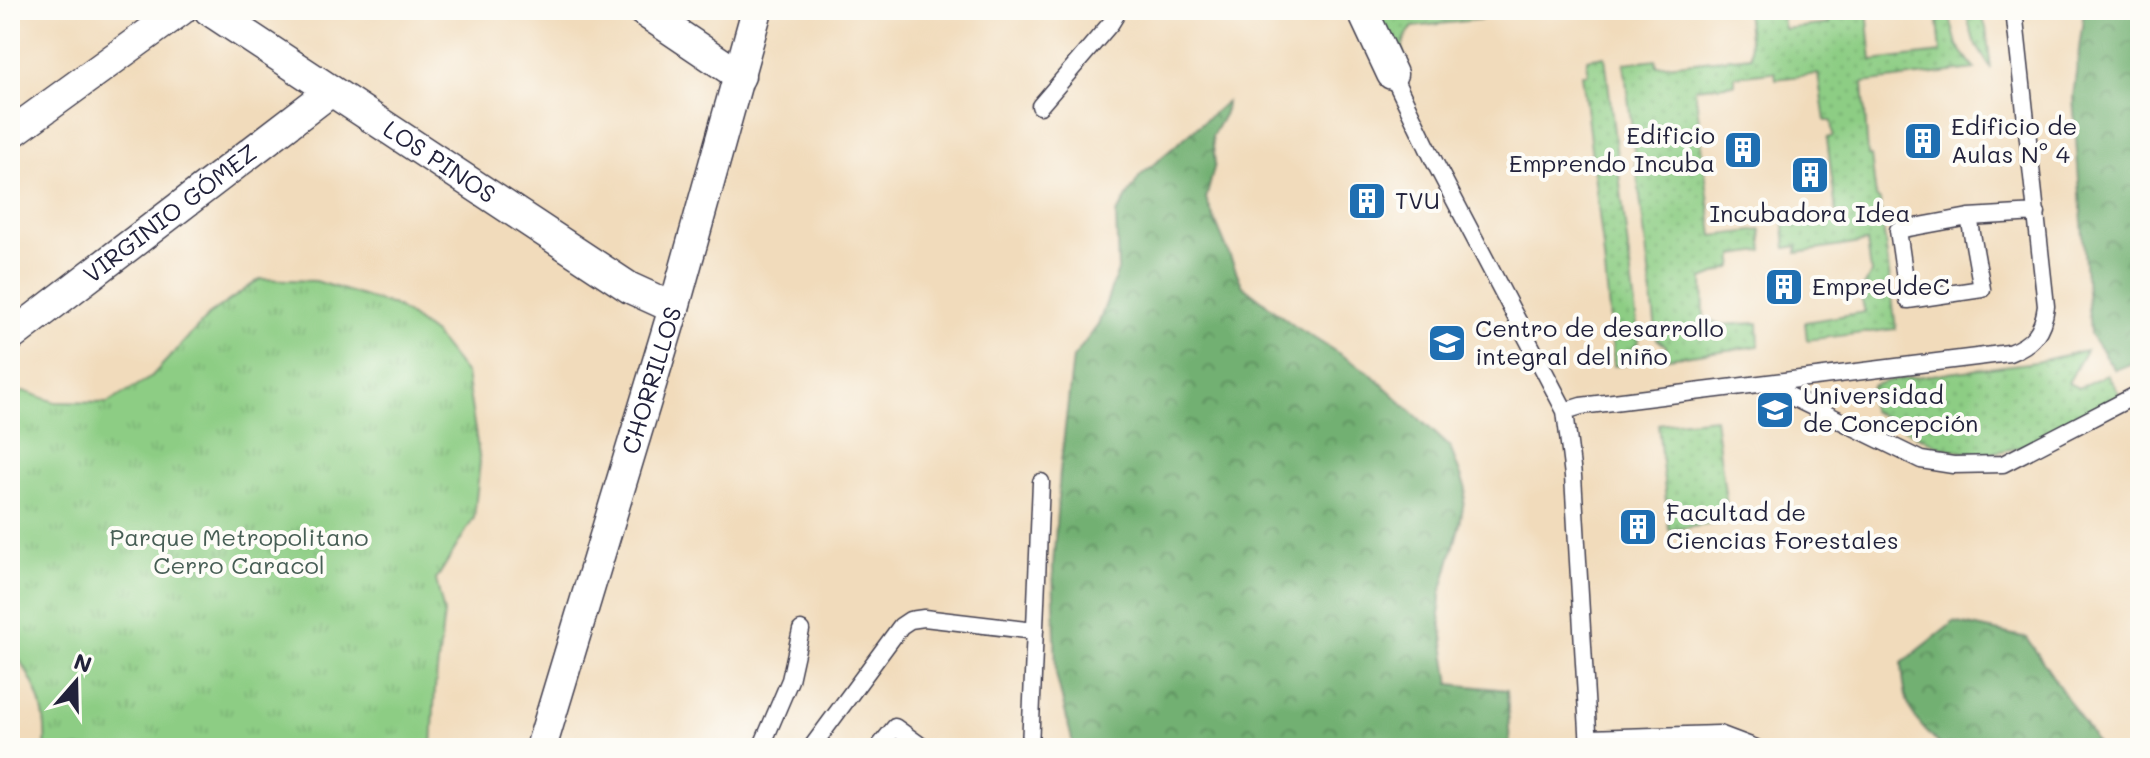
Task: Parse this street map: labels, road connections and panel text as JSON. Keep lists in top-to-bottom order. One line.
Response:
{"streets":{"street":["LOS PINOS","VIRGINIO GÓMEZ","CHORRILLOS"]},"crossings":[["LOS PINOS","VIRGINIO GÓMEZ"],["LOS PINOS","CHORRILLOS"]],"parks":["Parque Metropolitano Cerro Caracol"],"places":{"building":["Edificio de Aulas N° 4","Edificio Emprendo Incuba","Incubadora Idea","TVU","EmpreUdeC","Facultad de Ciencias Forestales"],"school or university":["Centro de desarrollo integral del niño","Universidad de Concepción"]},"north":"top"}
